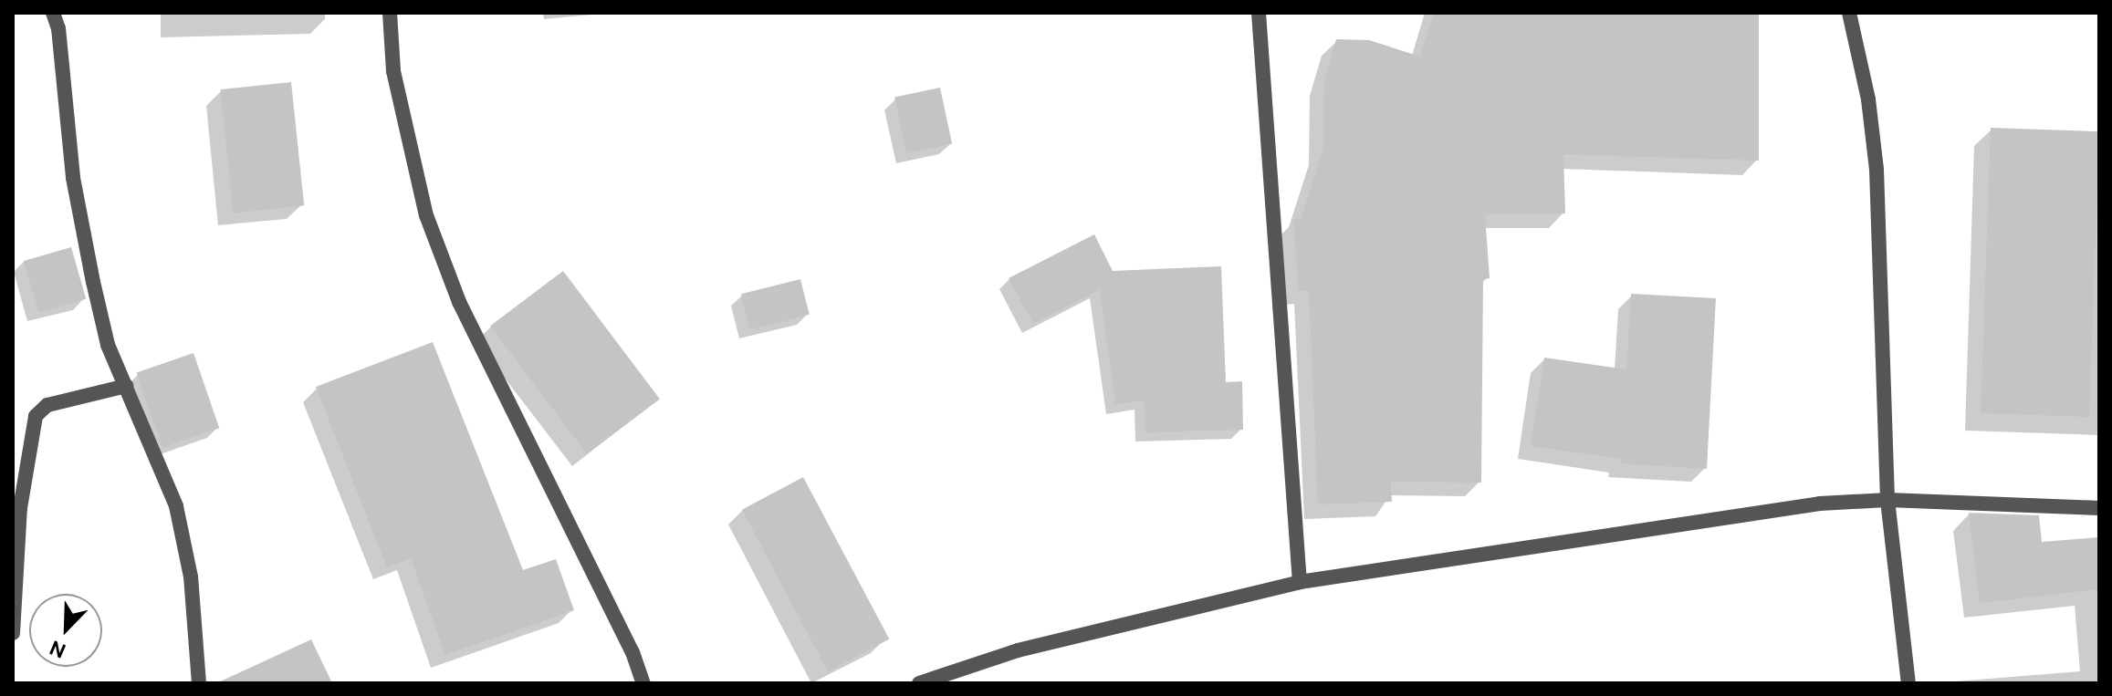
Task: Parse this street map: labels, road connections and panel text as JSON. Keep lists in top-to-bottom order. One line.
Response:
{"north":"bottom left"}
